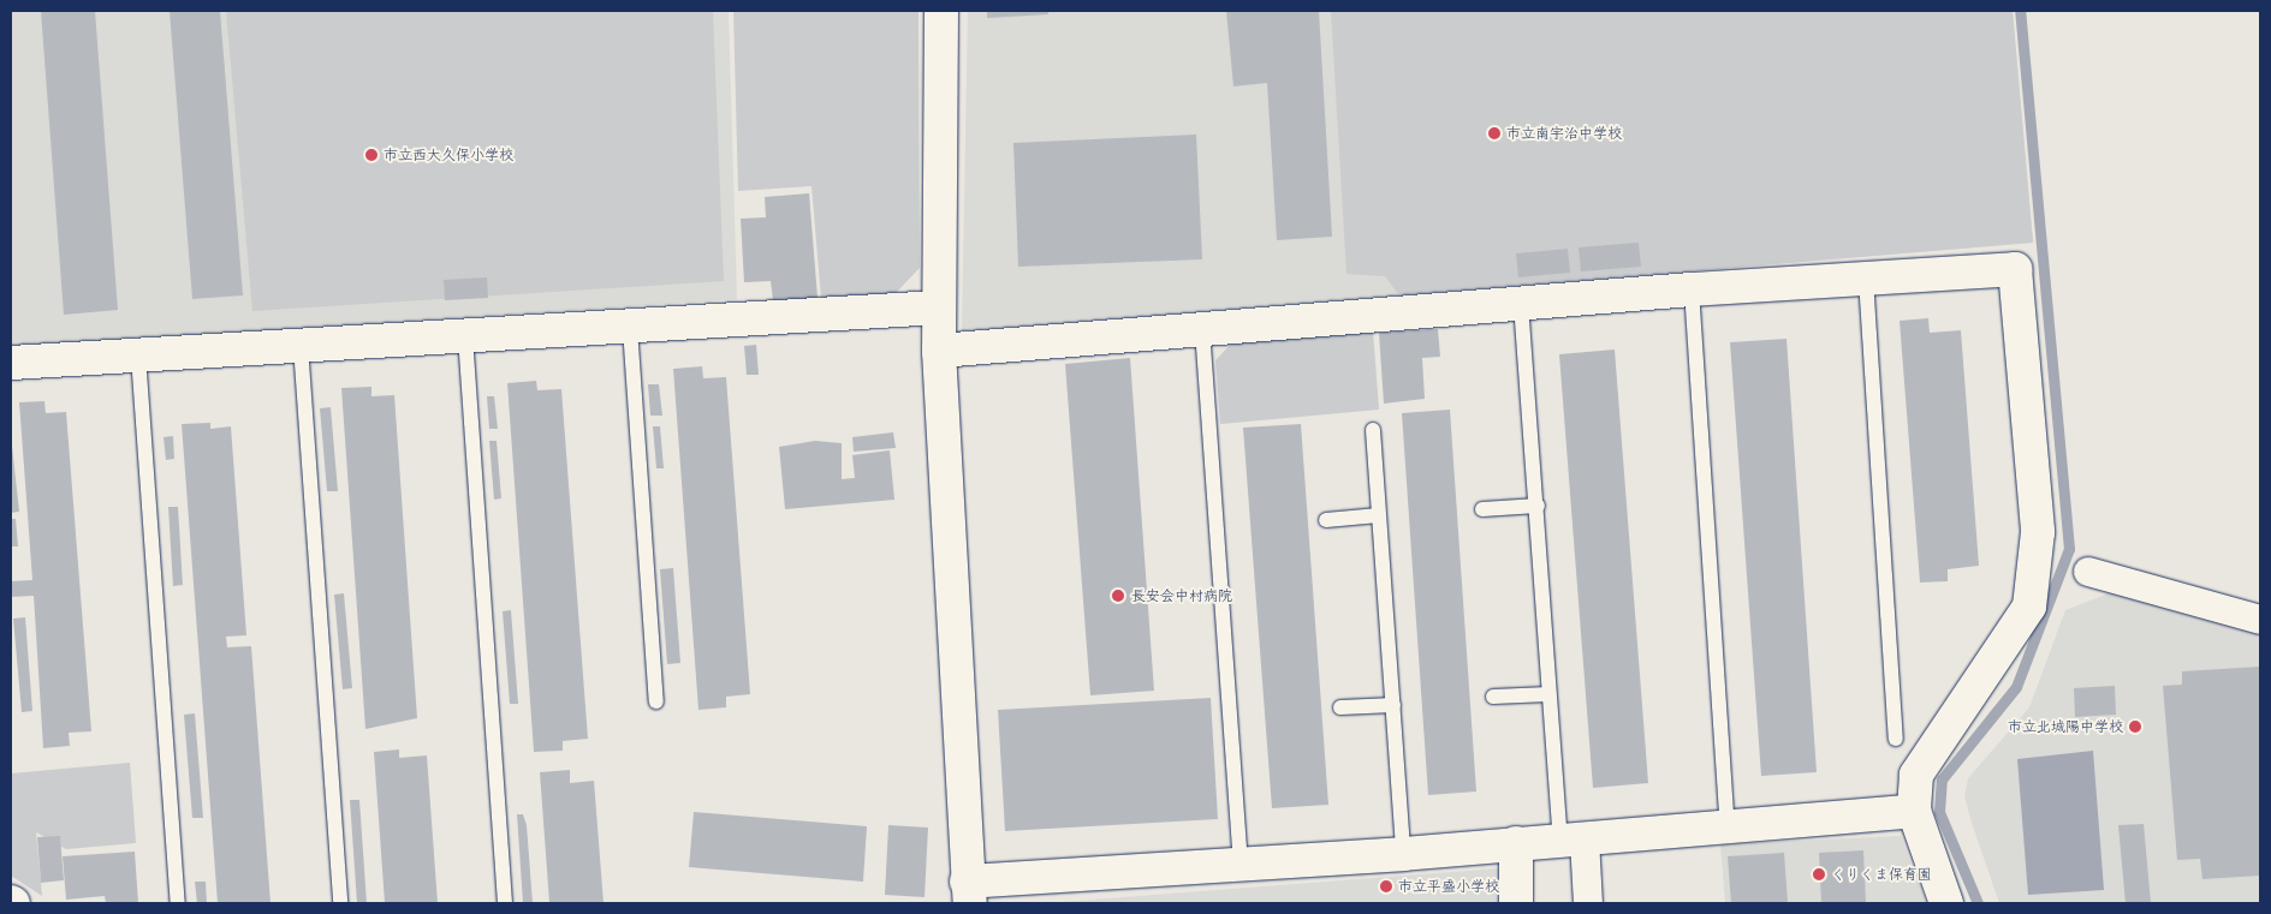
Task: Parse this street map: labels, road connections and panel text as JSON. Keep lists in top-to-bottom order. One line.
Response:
{"places":["市立南宇治中学校","市立西大久保小学校","長安会中村病院","市立北城陽中学校","くりくま保育園","市立平盛小学校"]}
